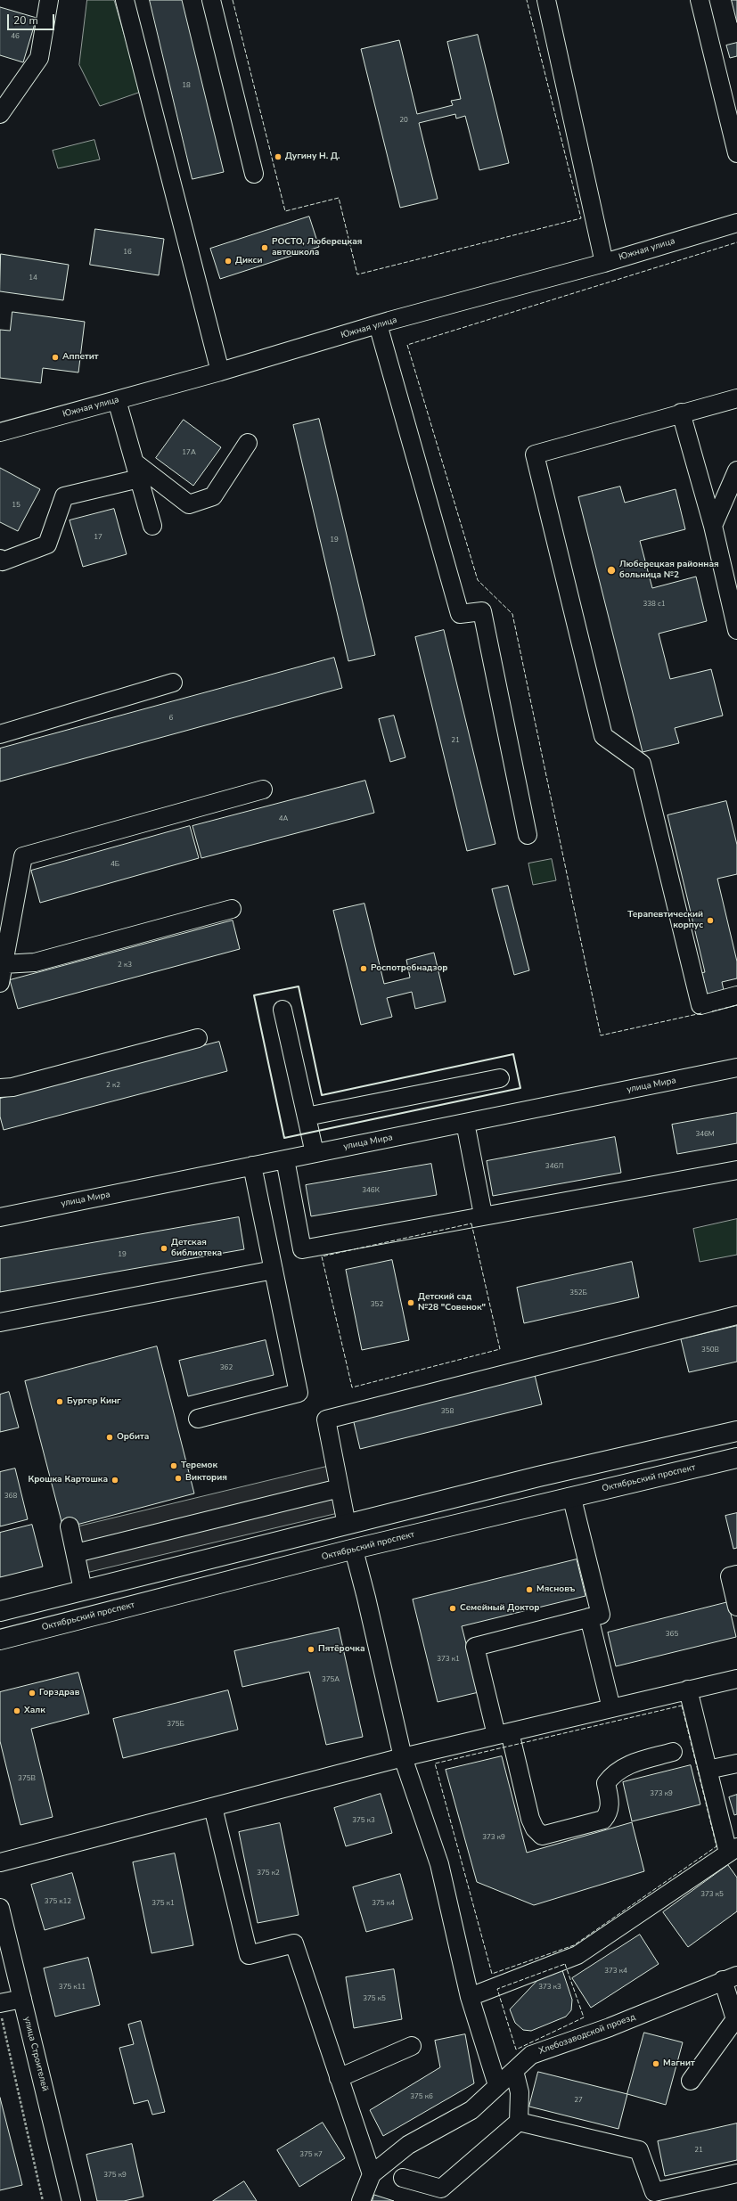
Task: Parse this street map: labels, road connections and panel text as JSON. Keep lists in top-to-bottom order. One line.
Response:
{"streets":{"main road":["Октябрьский проспект"],"street":["Южная улица","улица Мира","Хлебозаводской проезд","улица Строителей"]},"places":["Дугину Н. Д.","РОСТО, Люберецкая автошкола","Дикси","Аппетит","Люберецкая районная больница №2","Терапевтический корпус","Роспотребнадзор","Детская библиотека","Детский сад №28 \"Совенок\"","Бургер Кинг","Орбита","Теремок","Виктория","Крошка Картошка","Мясновъ","Семейный Доктор","Пятёрочка","Горздрав","Халк","Магнит"],"house_numbers":["46","18","20","16","14","17А","15","17","19","338 с1","6","21","4А","4Б","2 к3","2 к2","346М","346Л","346К","19","352Б","352","350В","362","358","368","365","373 к1","375А","375Б","375В","373 к9","375 к3","373 к9","375 к2","373 к5","375 к12","375 к1","375 к4","373 к4","375 к11","373 к3","375 к5","375 к6","27","21","375 к7","375 к9"],"scale_bar":"20 m"}
